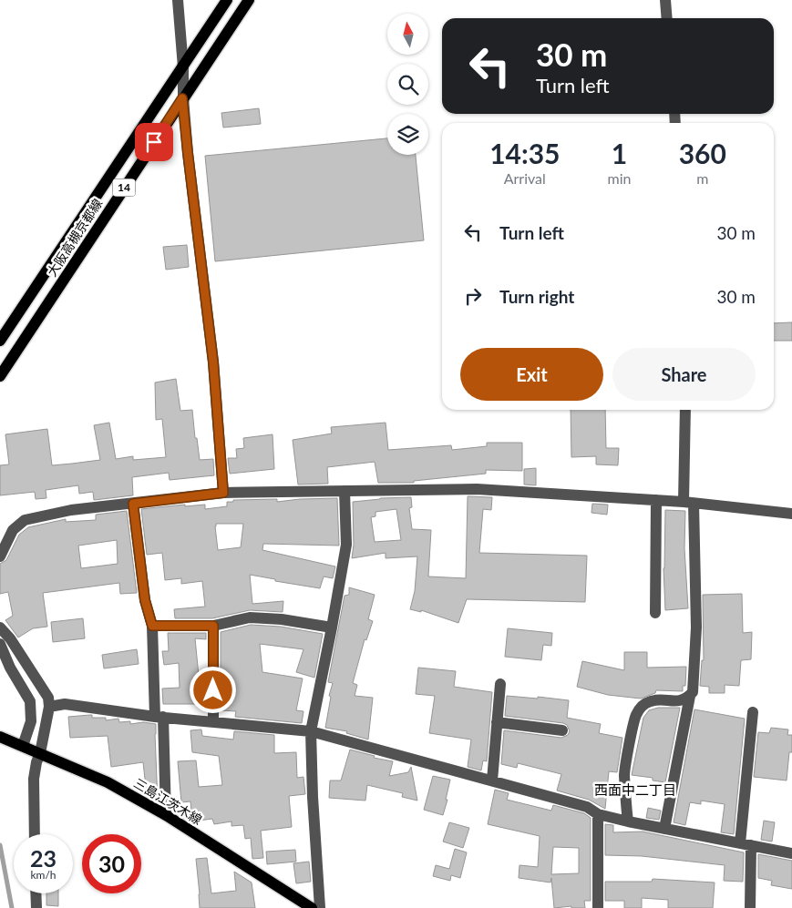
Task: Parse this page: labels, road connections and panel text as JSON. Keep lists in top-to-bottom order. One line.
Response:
{"streets":{"main road":["14","大阪高槻京都線","三島江茨木線"]},"districts":["西面中二丁目"],"north":"top","page":{"turn":["30 m","Turn left"],"eta":["14:35","Arrival","1","min","360","m"],"list":[{"name":"Turn left","value":"30 m"},{"name":"Turn right","value":"30 m"}],"buttons":["Exit","Share"],"speed":"23 km/h","limit":"30"}}
